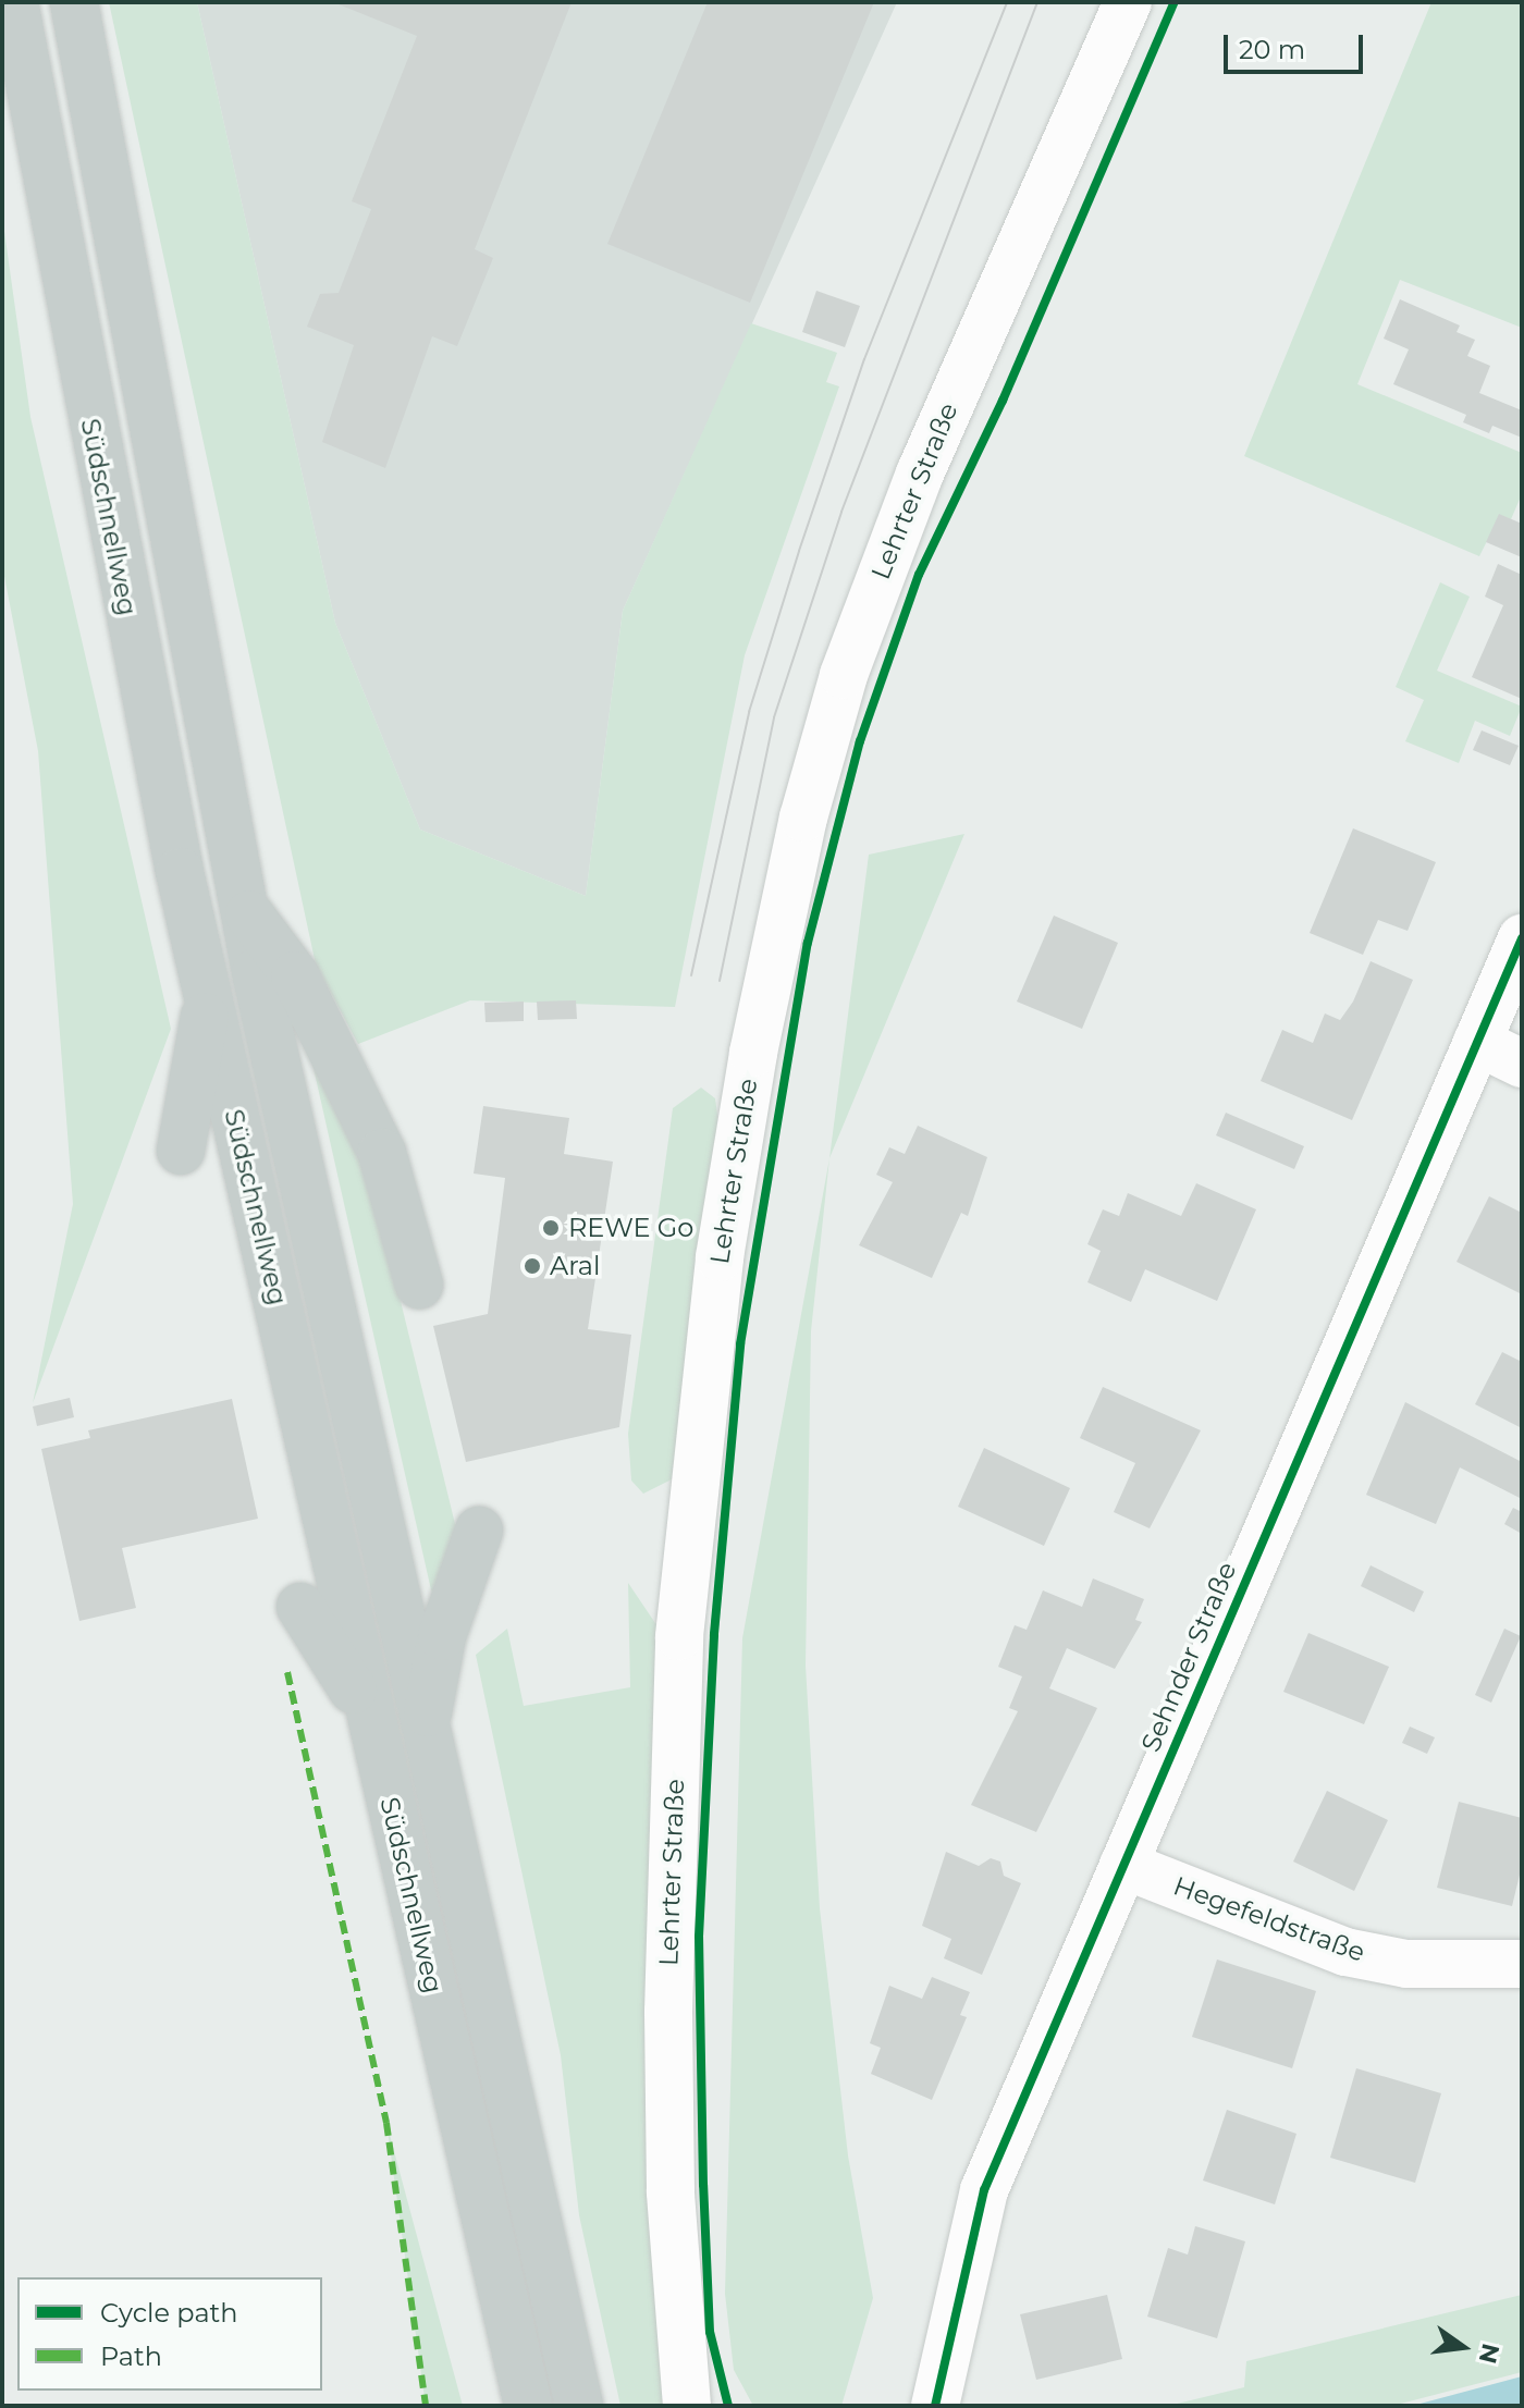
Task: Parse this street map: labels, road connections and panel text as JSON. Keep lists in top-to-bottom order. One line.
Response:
{"streets":{"highway":["Südschnellweg"],"main road":["Lehrter Straße","Sehnder Straße","Hegefeldstraße"]},"crossings":[["Sehnder Straße","Hegefeldstraße"]],"places":["REWE Go","Aral"],"legend":["Cycle path","Path"],"scale_bar":"20 m","north":"right"}
